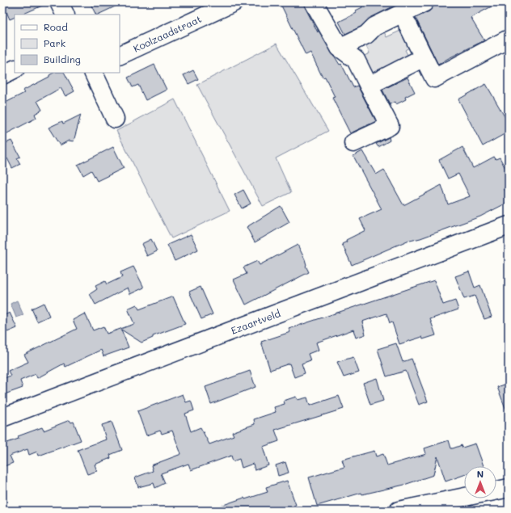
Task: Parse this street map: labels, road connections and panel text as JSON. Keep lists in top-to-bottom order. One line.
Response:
{"streets":{"street":["Koolzaadstraat","Ezaartveld"]},"legend":["Road","Park","Building"],"north":"top"}
